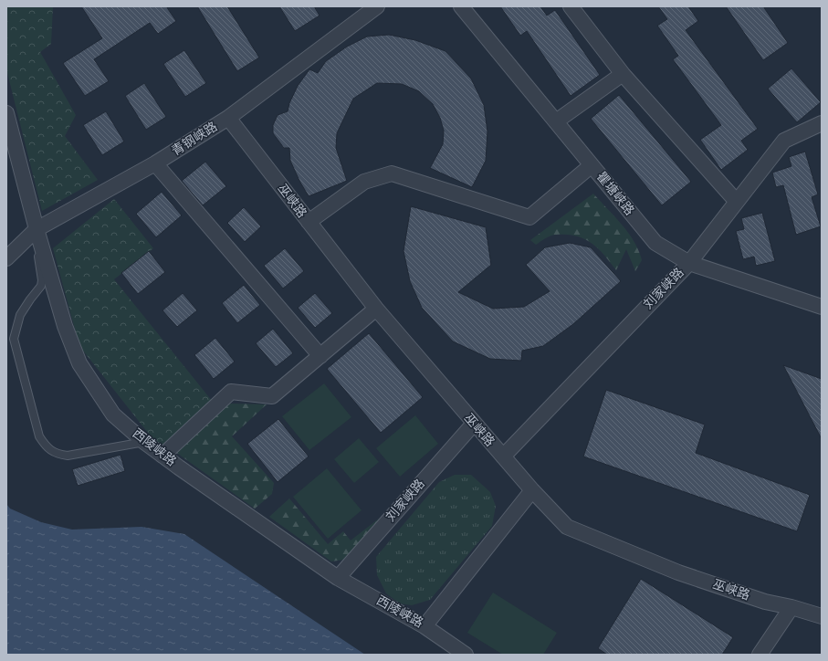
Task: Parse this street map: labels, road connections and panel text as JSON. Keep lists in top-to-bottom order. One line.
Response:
{"streets":{"street":["青钢峡路","瞿塘峡路","巫峡路","刘家峡路","西陵峡路"]},"crossings":[["青钢峡路","巫峡路"],["青钢峡路","西陵峡路"],["瞿塘峡路","刘家峡路"],["巫峡路","刘家峡路"],["刘家峡路","西陵峡路"]]}
